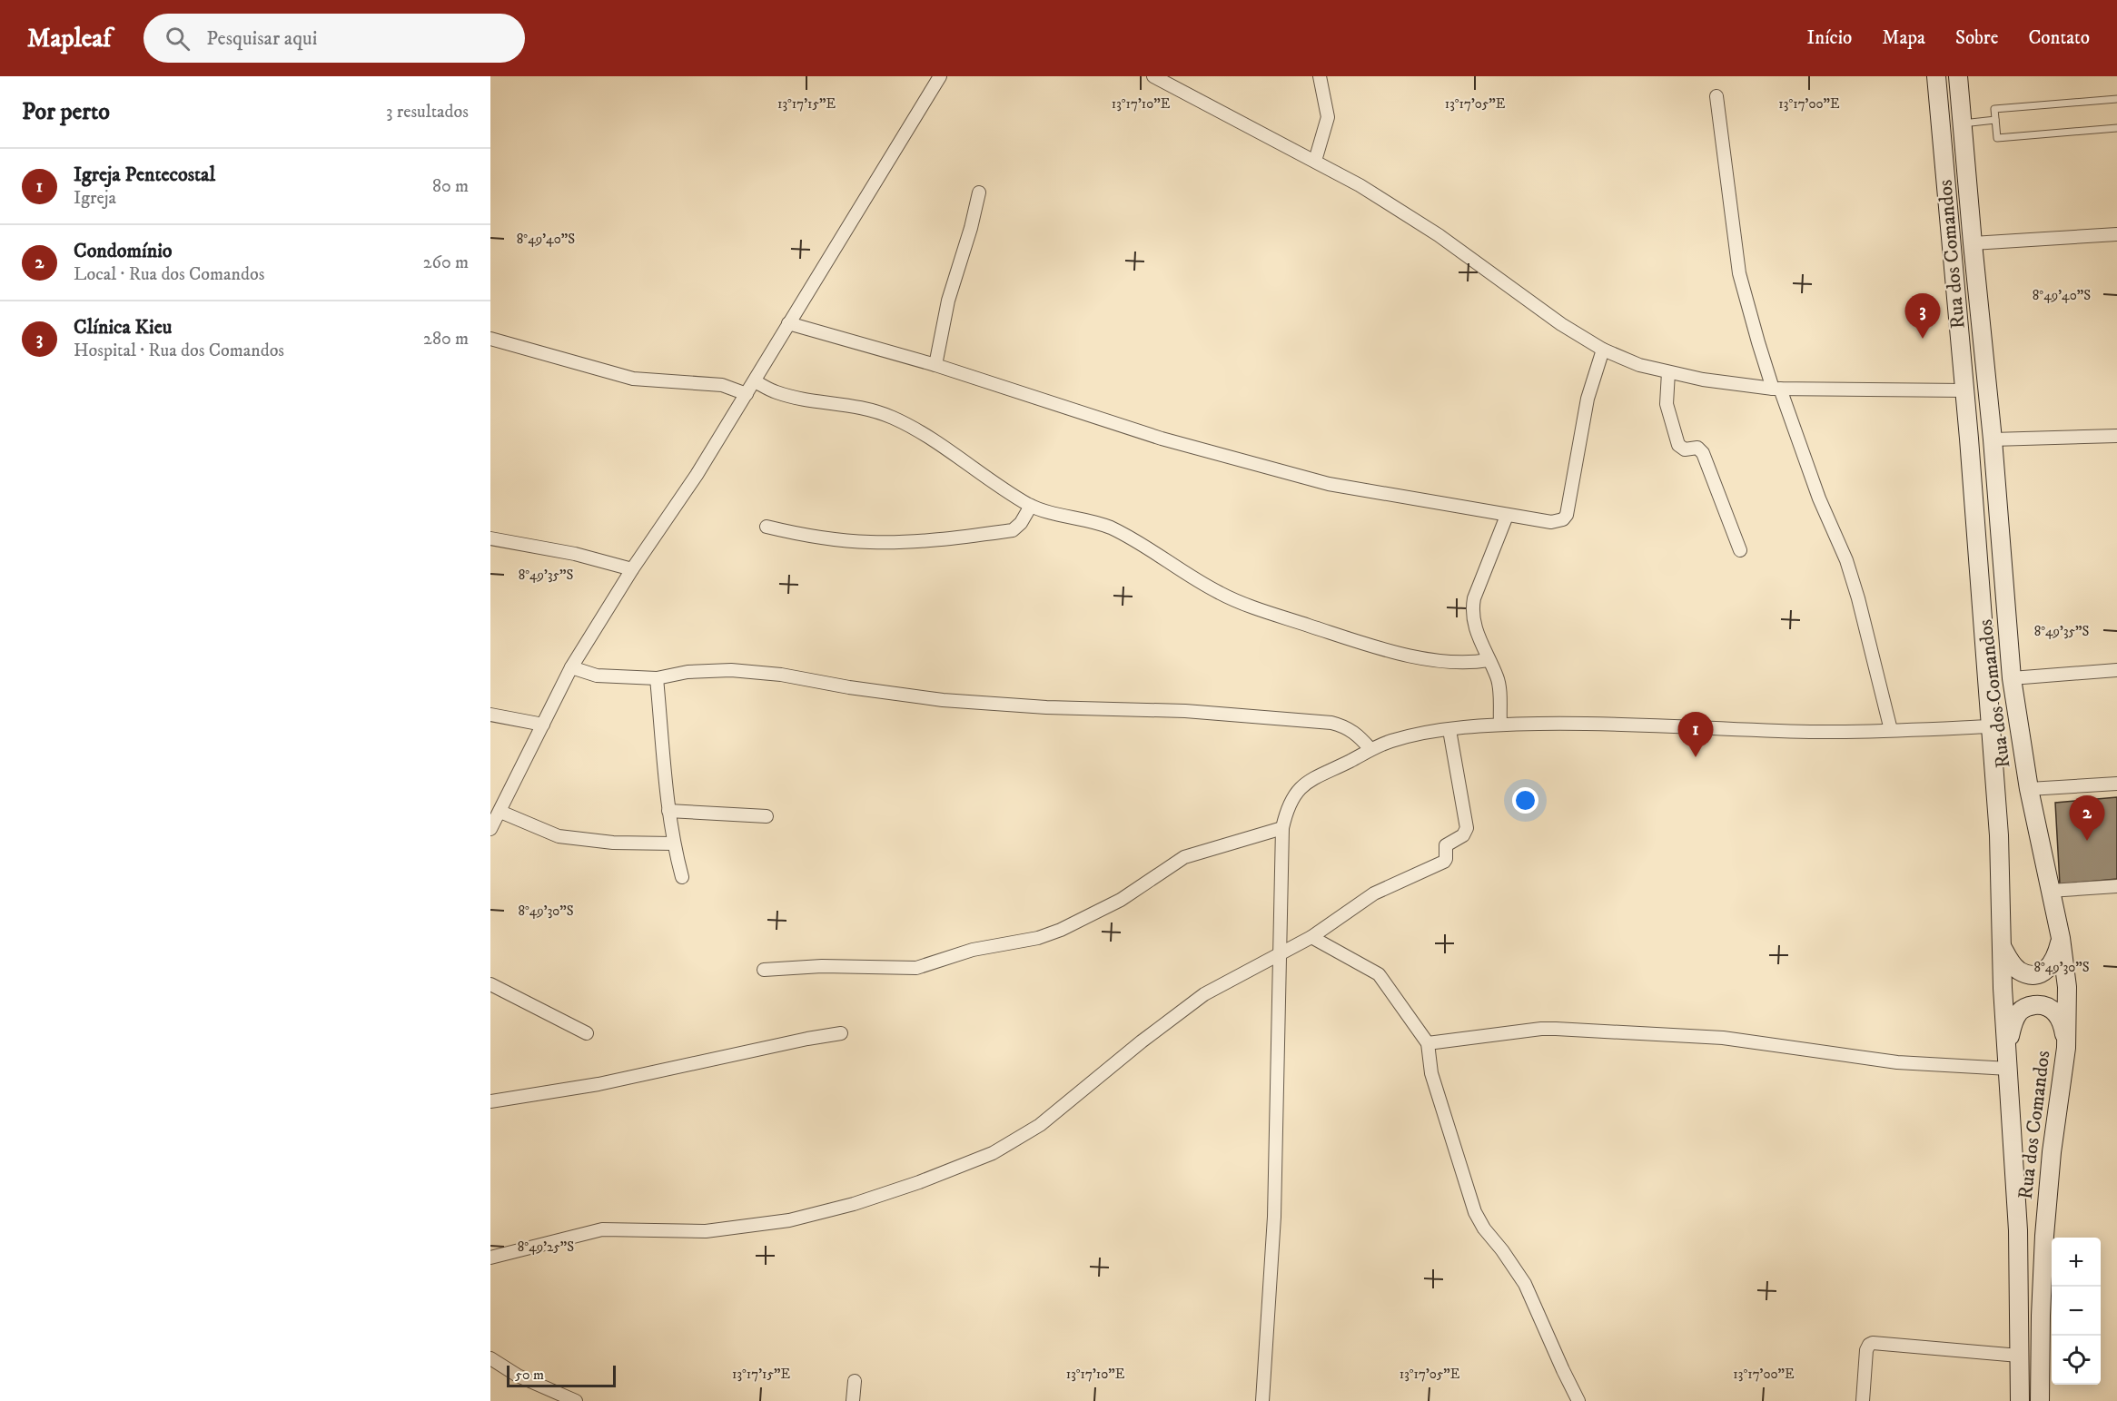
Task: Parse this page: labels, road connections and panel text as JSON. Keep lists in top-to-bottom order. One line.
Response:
{"streets":{"main road":["Rua dos Comandos"]},"scale_bar":"50 m","page":{"header":"Mapleaf","search":"Pesquisar aqui","nav":["Início","Mapa","Sobre","Contato"],"heading":["Por perto","3 resultados"],"list":[{"mark":"1","name":"Igreja Pentecostal","note":"Igreja","value":"80 m"},{"mark":"2","name":"Condomínio","note":"Local · Rua dos Comandos","value":"260 m"},{"mark":"3","name":"Clínica Kieu","note":"Hospital · Rua dos Comandos","value":"280 m"}],"pins":["3","1","2"],"map_buttons":["+","−"],"scale":"50 m"},"coordinates":["13°17'15\"E","13°17'10\"E","13°17'05\"E","13°17'00\"E","8°49'40\"S","8°49'35\"S","8°49'30\"S","8°49'25\"S"]}
